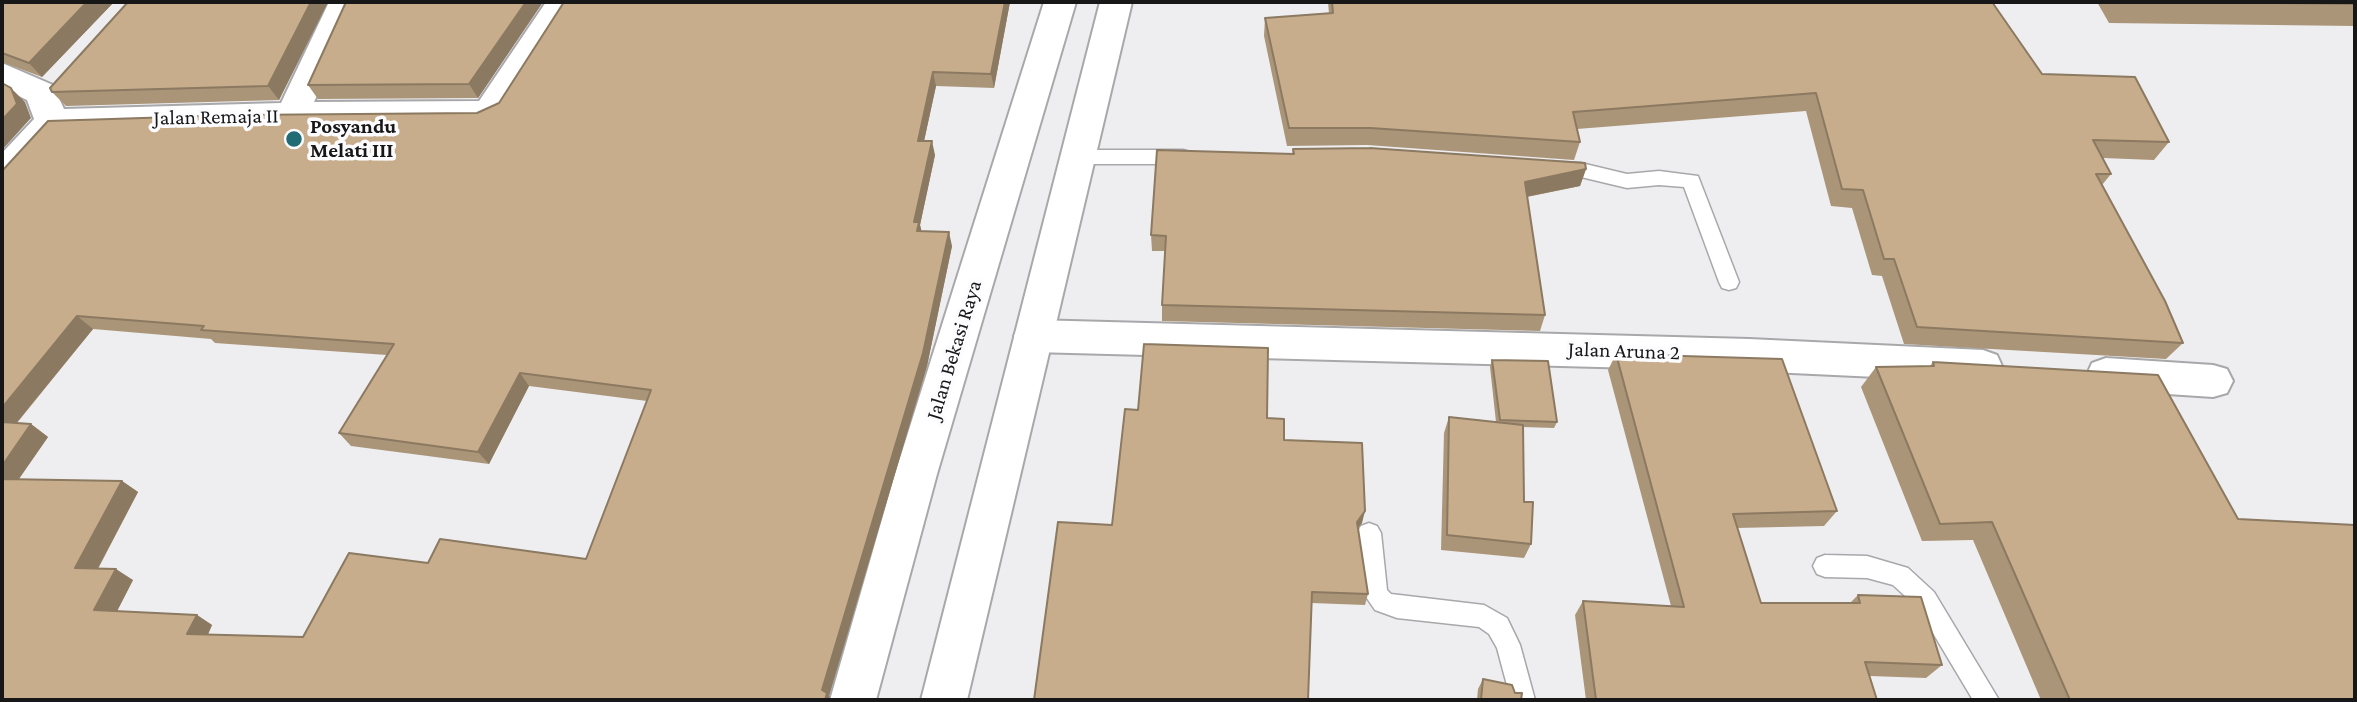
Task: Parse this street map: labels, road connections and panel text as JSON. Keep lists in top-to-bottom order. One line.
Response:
{"streets":{"street":["Jalan Remaja II","Jalan Bekasi Raya","Jalan Aruna 2"]},"places":["Posyandu Melati III"]}
